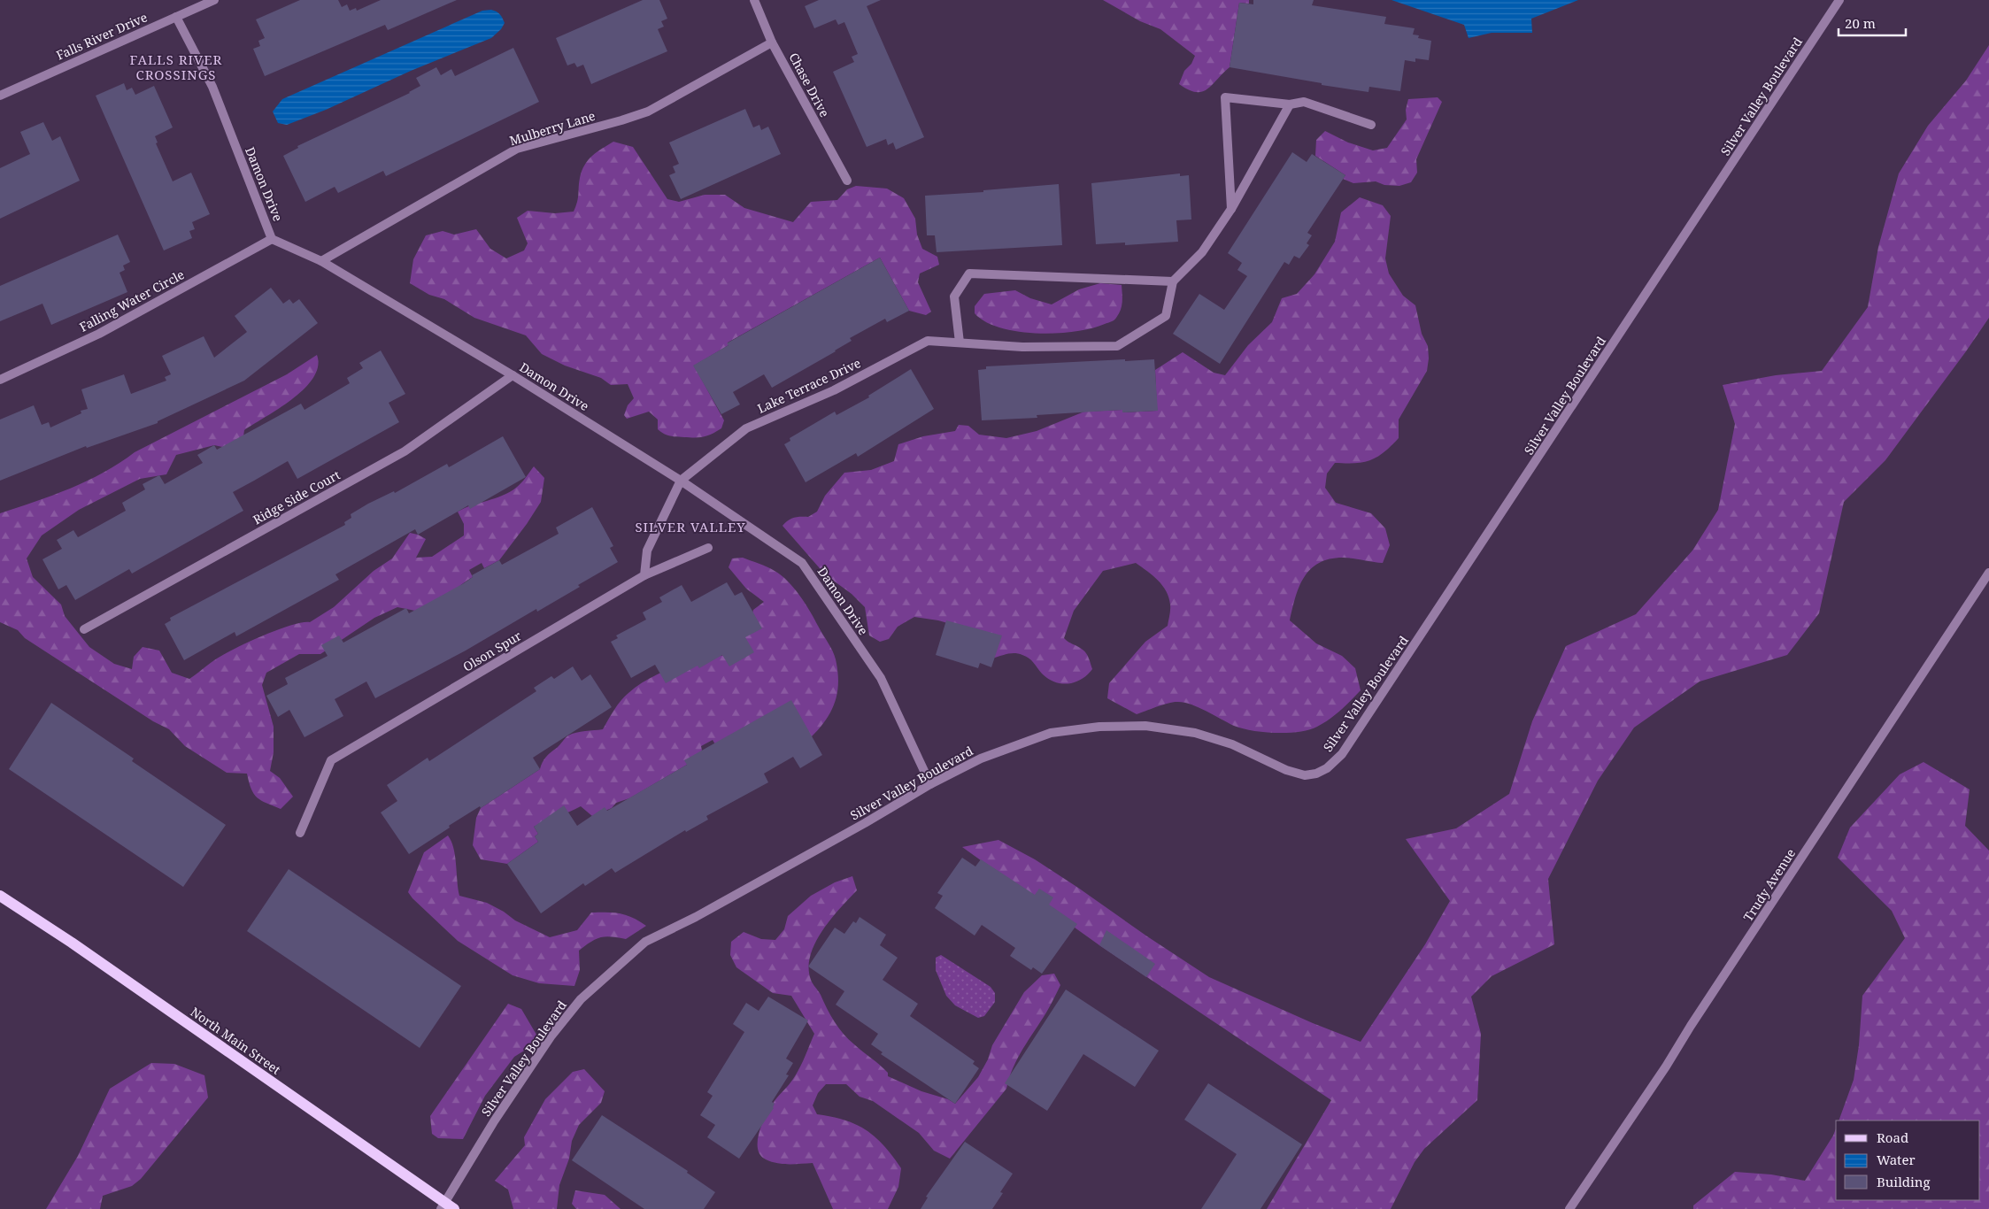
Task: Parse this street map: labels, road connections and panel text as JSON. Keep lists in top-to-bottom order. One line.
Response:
{"streets":{"main road":["North Main Street"],"street":["Falls River Drive","Chase Drive","Silver Valley Boulevard","Mulberry Lane","Damon Drive","Falling Water Circle","Lake Terrace Drive","Ridge Side Court","Olson Spur","Trudy Avenue"]},"crossings":[["Falls River Drive","Damon Drive"],["Chase Drive","Mulberry Lane"],["Silver Valley Boulevard","Damon Drive"],["Silver Valley Boulevard","North Main Street"],["Mulberry Lane","Damon Drive"],["Damon Drive","Falling Water Circle"],["Damon Drive","Lake Terrace Drive"],["Damon Drive","Ridge Side Court"]],"districts":["FALLS RIVER CROSSINGS","SILVER VALLEY"],"legend":["Road","Water","Building"],"scale_bar":"20 m"}
